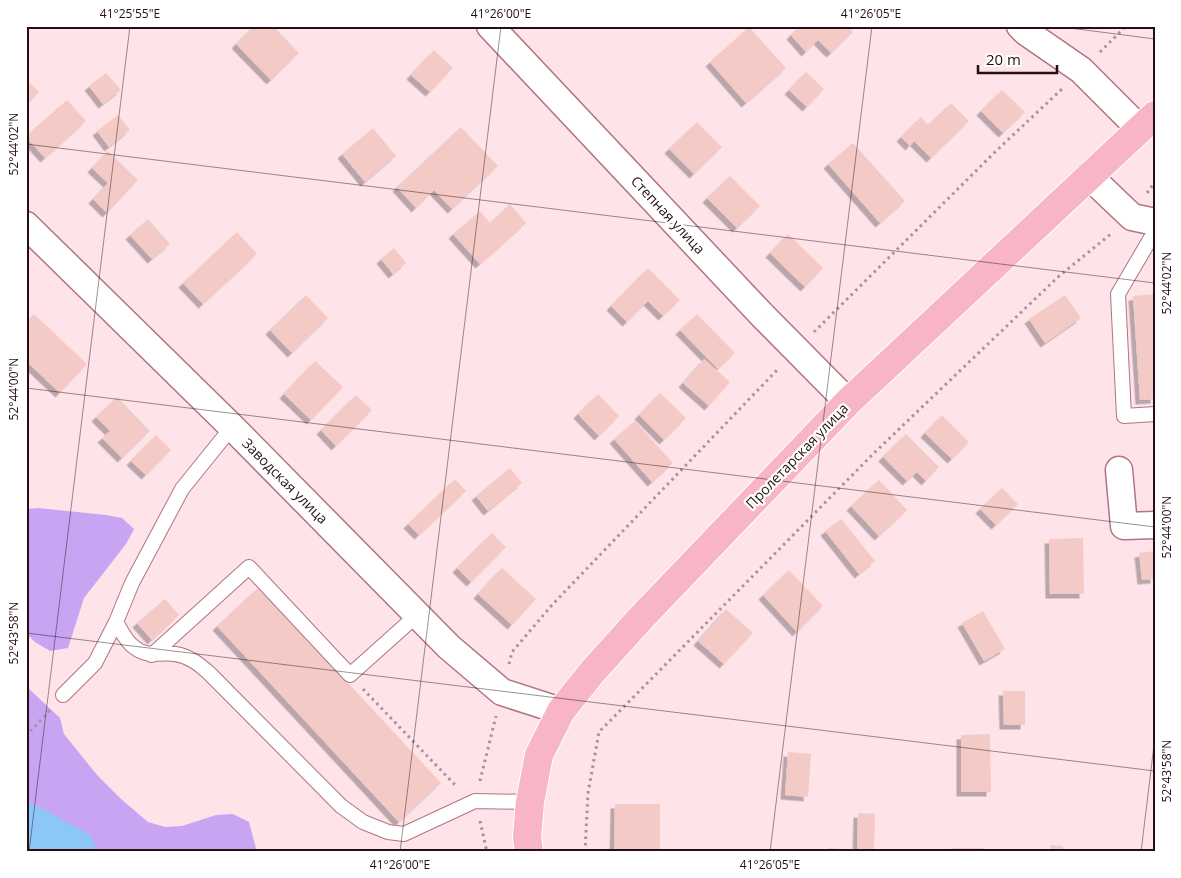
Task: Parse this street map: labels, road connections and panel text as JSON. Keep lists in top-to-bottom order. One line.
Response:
{"streets":{"main road":["Пролетарская улица"],"street":["Степная улица","Заводская улица"]},"crossings":[["Степная улица","Пролетарская улица"],["Пролетарская улица","Заводская улица"]],"scale_bar":"20 m","coordinates":["41°25'55\"E","41°26'00\"E","41°26'05\"E","52°44'02\"N","52°44'00\"N","52°43'58\"N"]}
